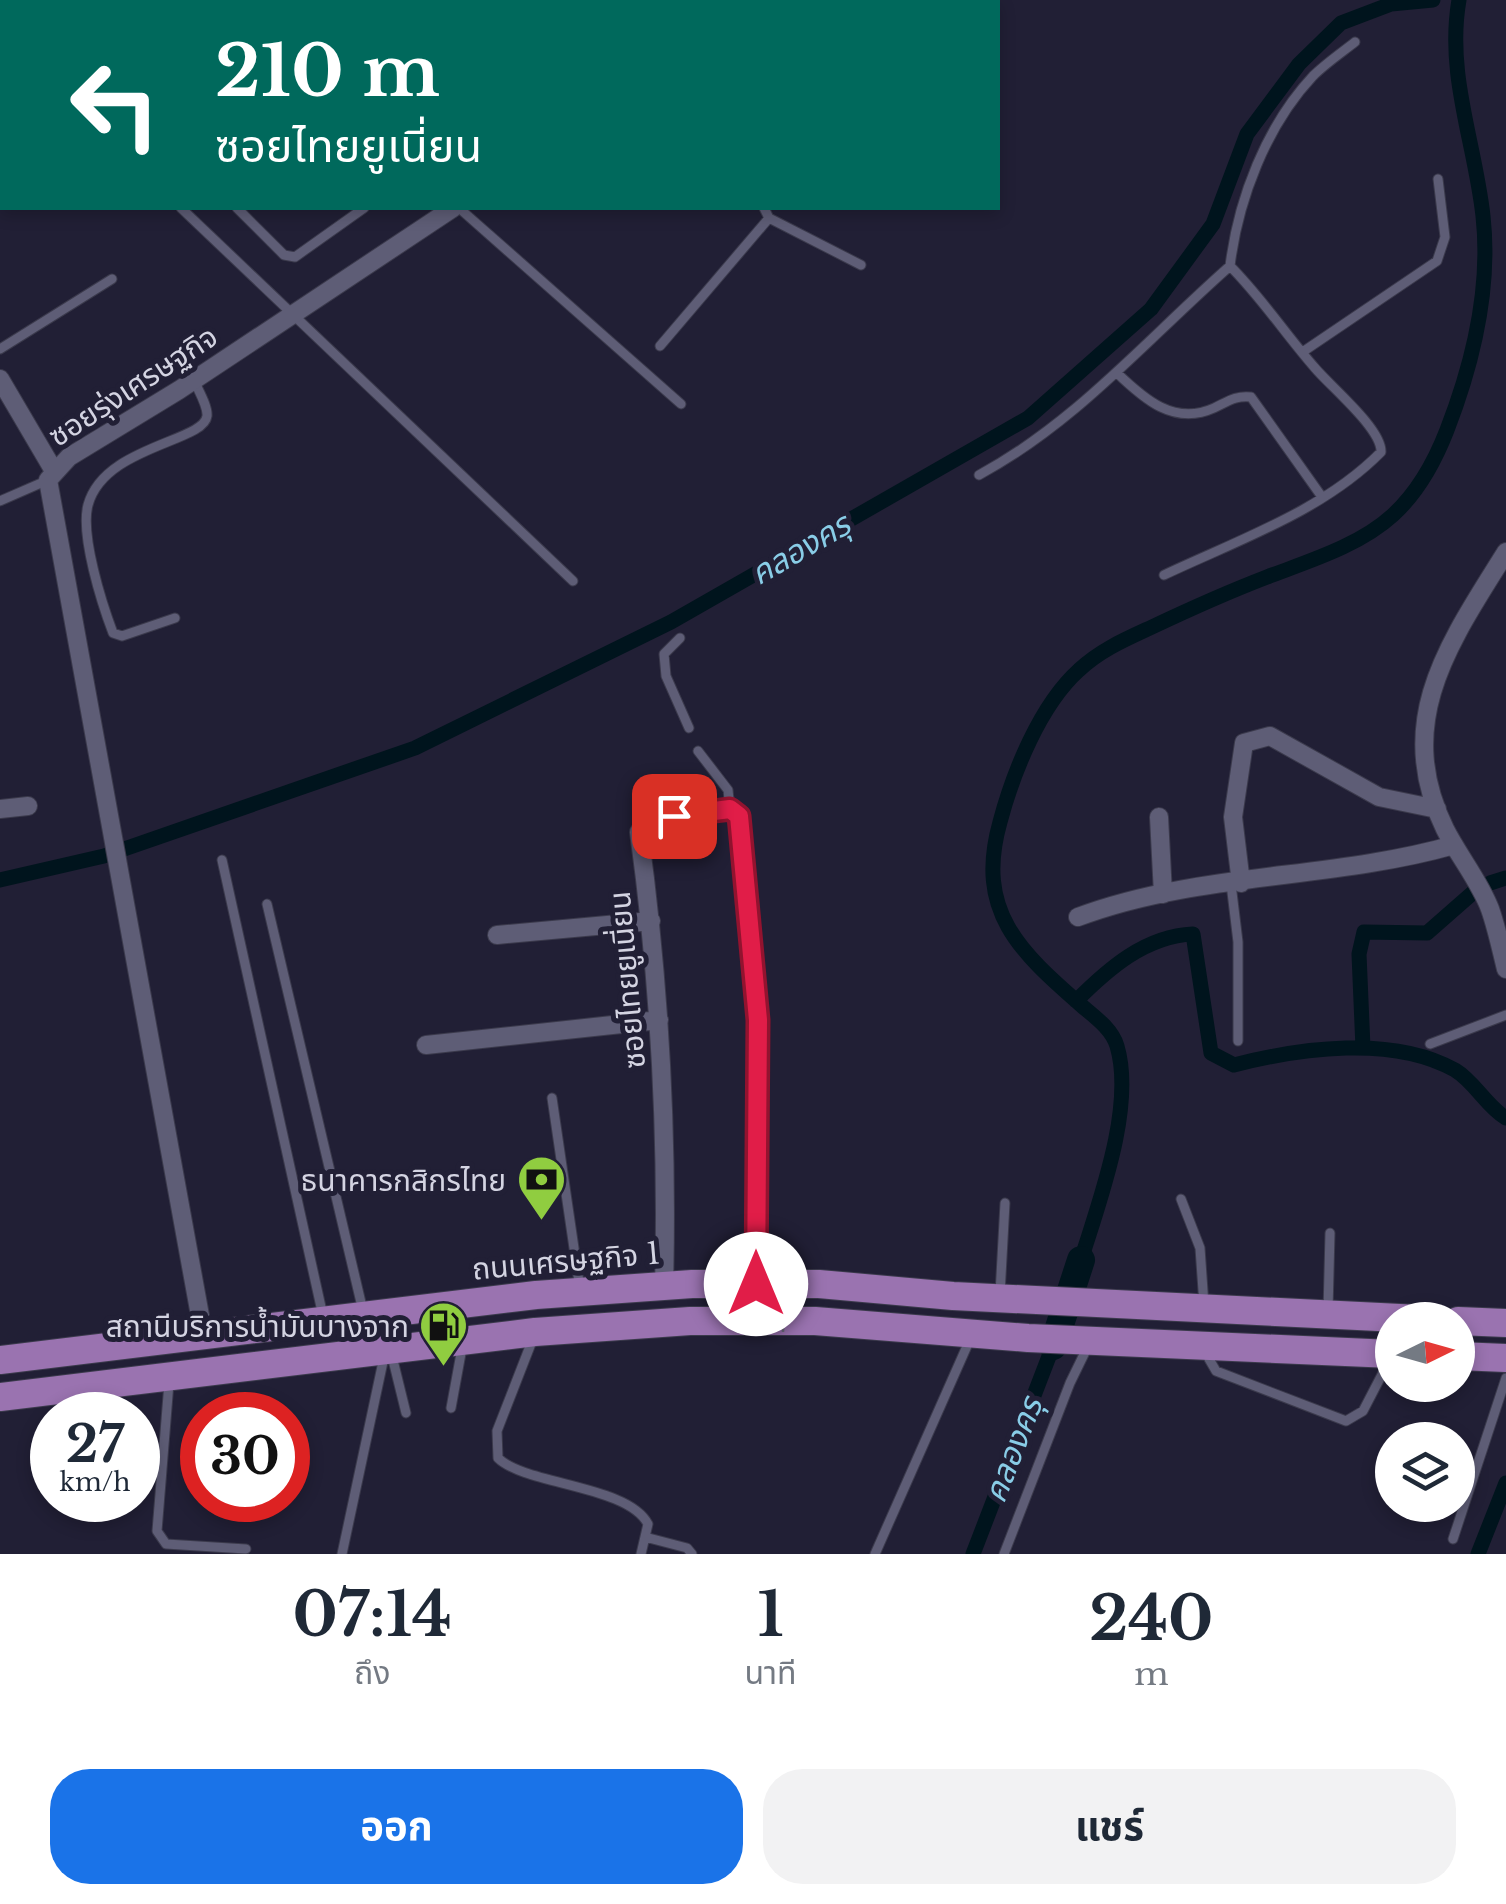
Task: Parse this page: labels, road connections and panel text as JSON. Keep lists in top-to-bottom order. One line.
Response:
{"streets":{"main road":["ถนนเศรษฐกิจ 1"],"street":["ซอยรุ่งเศรษฐกิจ","ซอยไทยยูเนี่ยน"]},"crossings":[["ซอยรุ่งเศรษฐกิจ","ถนนเศรษฐกิจ 1"],["ซอยไทยยูเนี่ยน","ถนนเศรษฐกิจ 1"]],"water":["คลองครุ"],"places":{"bank":["ธนาคารกสิกรไทย"],"fuel station":["สถานีบริการน้ำมันบางจาก"]},"north":"right","page":{"turn":["210 m","ซอยไทยยูเนี่ยน"],"speed":"27 km/h","limit":"30","eta":["07:14","ถึง","1","นาที","240","m"],"buttons":["ออก","แชร์"]}}
